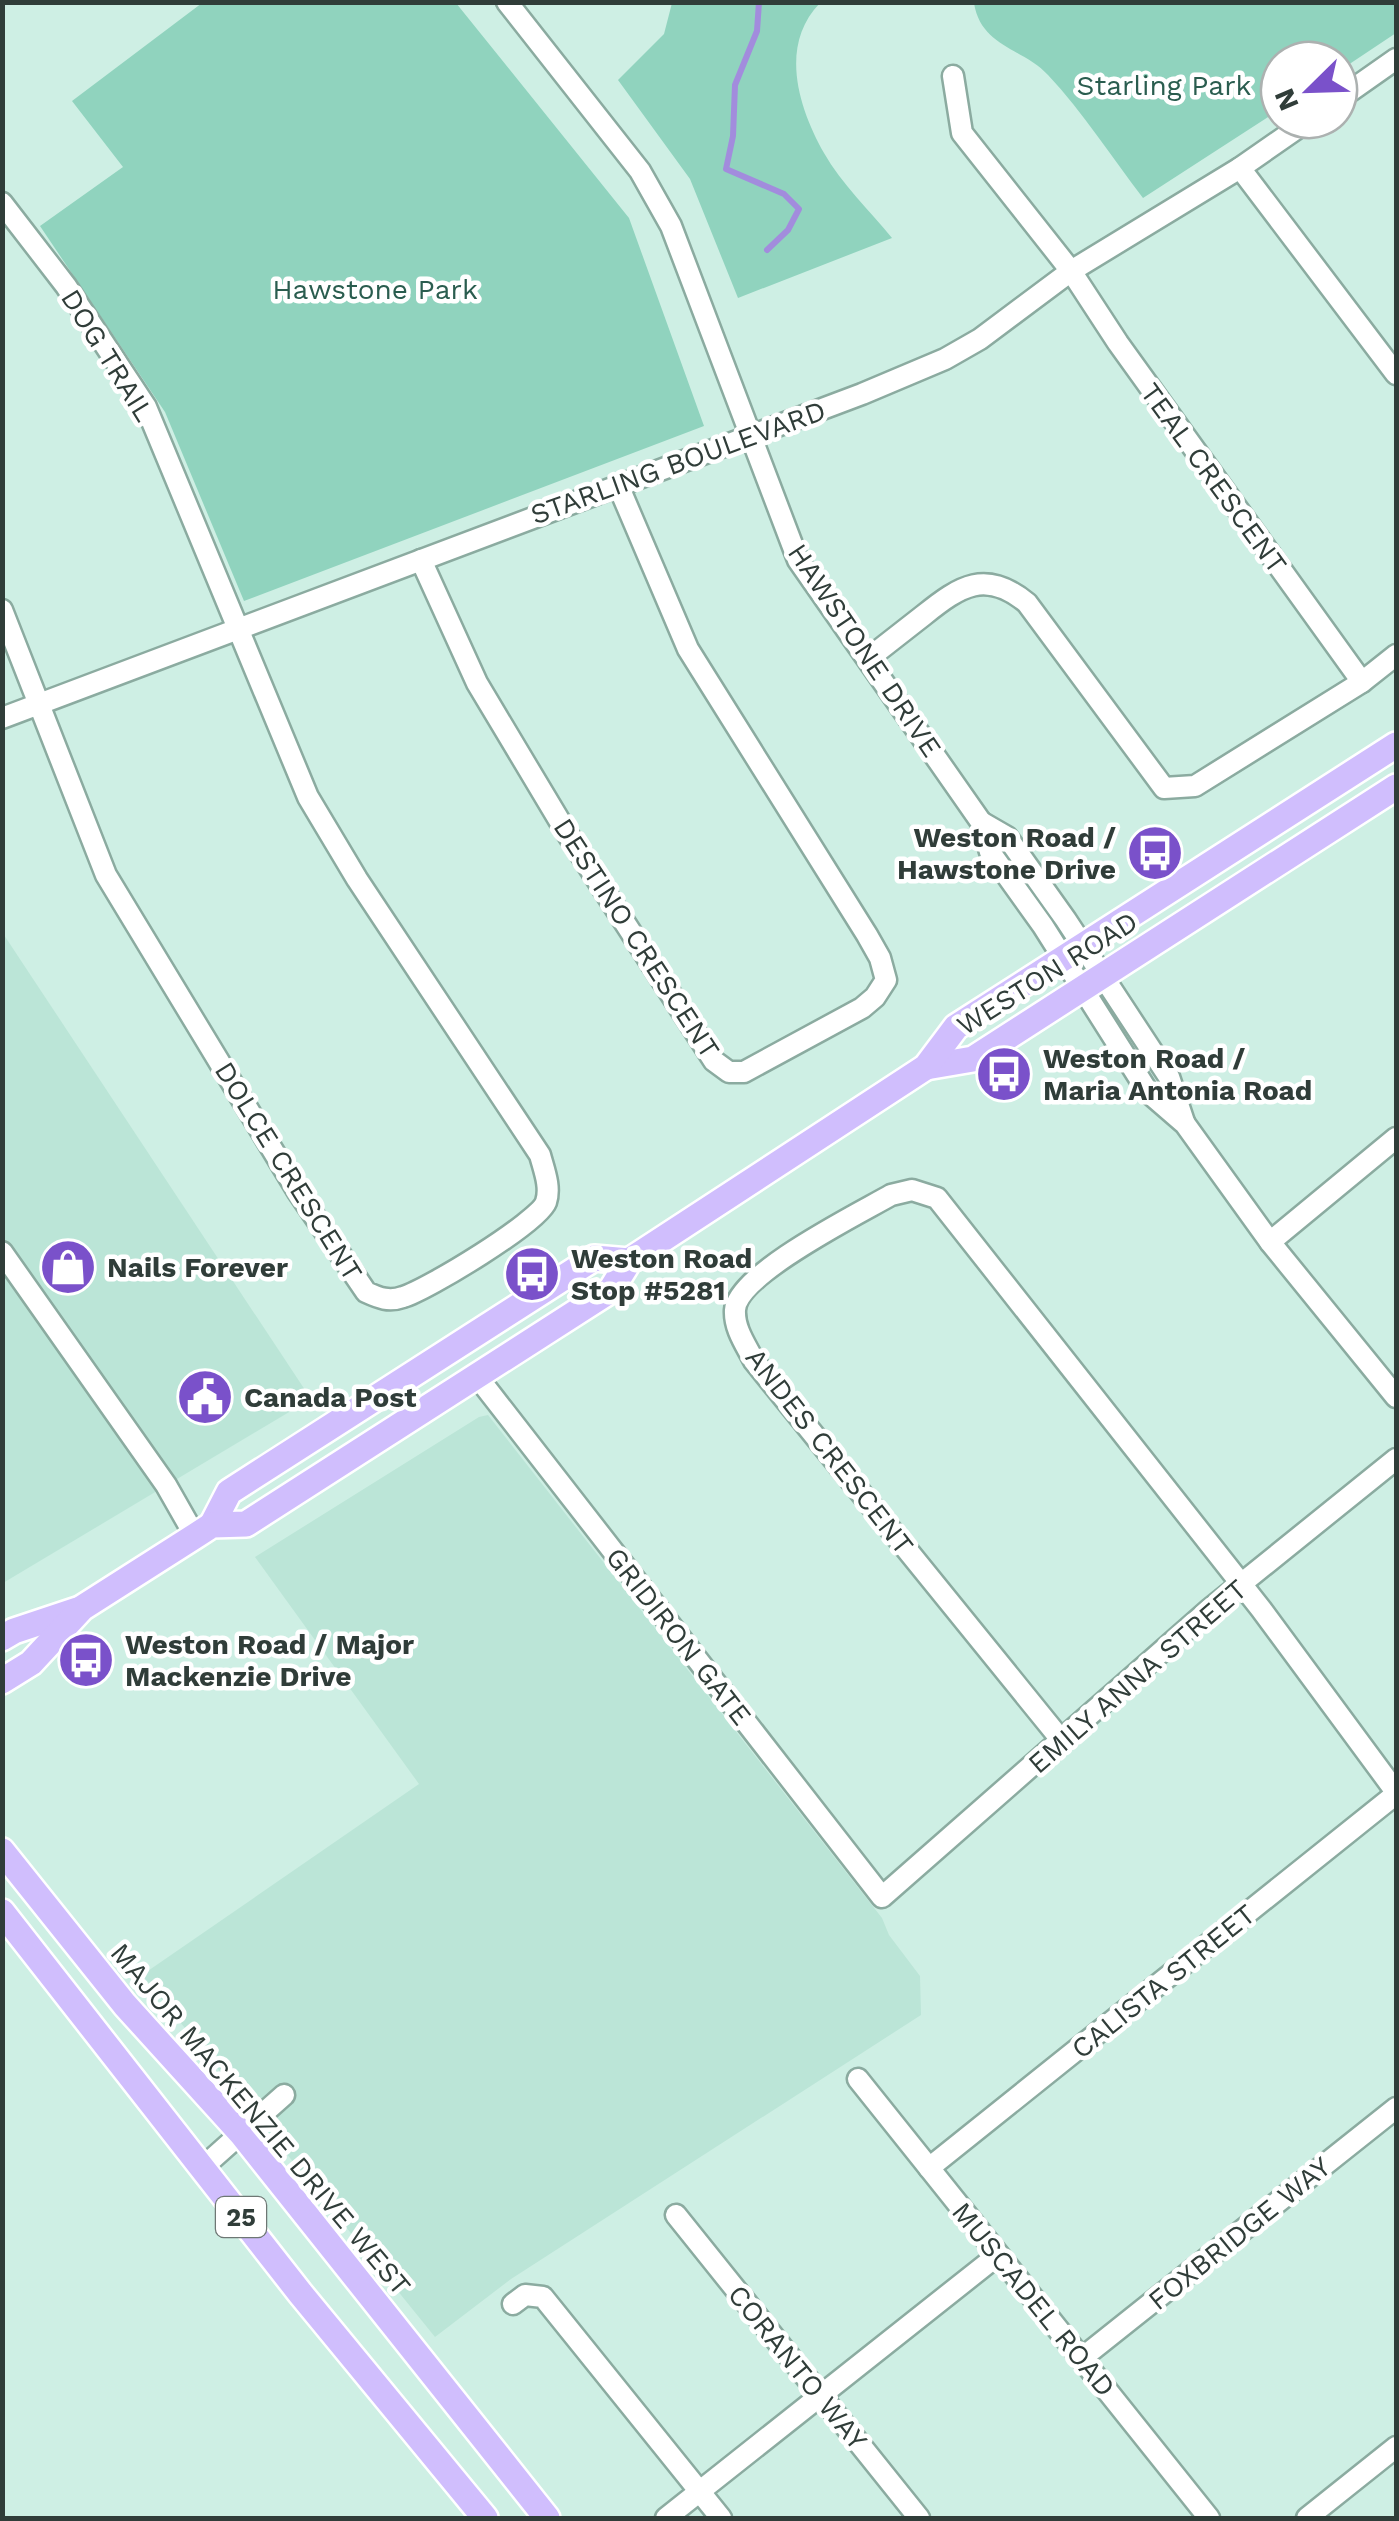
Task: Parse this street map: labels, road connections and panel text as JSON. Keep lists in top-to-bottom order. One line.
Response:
{"streets":{"main road":["WESTON ROAD","MAJOR MACKENZIE DRIVE WEST","25"],"street":["DOG TRAIL","STARLING BOULEVARD","TEAL CRESCENT","HAWSTONE DRIVE","DESTINO CRESCENT","DOLCE CRESCENT","ANDES CRESCENT","GRIDIRON GATE","EMILY ANNA STREET","CALISTA STREET","FOXBRIDGE WAY","MUSCADEL ROAD","CORANTO WAY"]},"crossings":[["DOG TRAIL","STARLING BOULEVARD"],["DOG TRAIL","DOLCE CRESCENT"],["STARLING BOULEVARD","TEAL CRESCENT"],["STARLING BOULEVARD","HAWSTONE DRIVE"],["STARLING BOULEVARD","DESTINO CRESCENT"],["STARLING BOULEVARD","DOLCE CRESCENT"],["HAWSTONE DRIVE","WESTON ROAD"],["WESTON ROAD","GRIDIRON GATE"],["ANDES CRESCENT","EMILY ANNA STREET"],["GRIDIRON GATE","EMILY ANNA STREET"],["CALISTA STREET","MUSCADEL ROAD"],["FOXBRIDGE WAY","MUSCADEL ROAD"]],"parks":["Starling Park","Hawstone Park"],"places":{"bus stop":["Weston Road / Hawstone Drive","Weston Road / Maria Antonia Road","Weston Road Stop #5281","Weston Road / Major Mackenzie Drive"],"shop":["Nails Forever"],"public building":["Canada Post"]},"north":"bottom left"}
